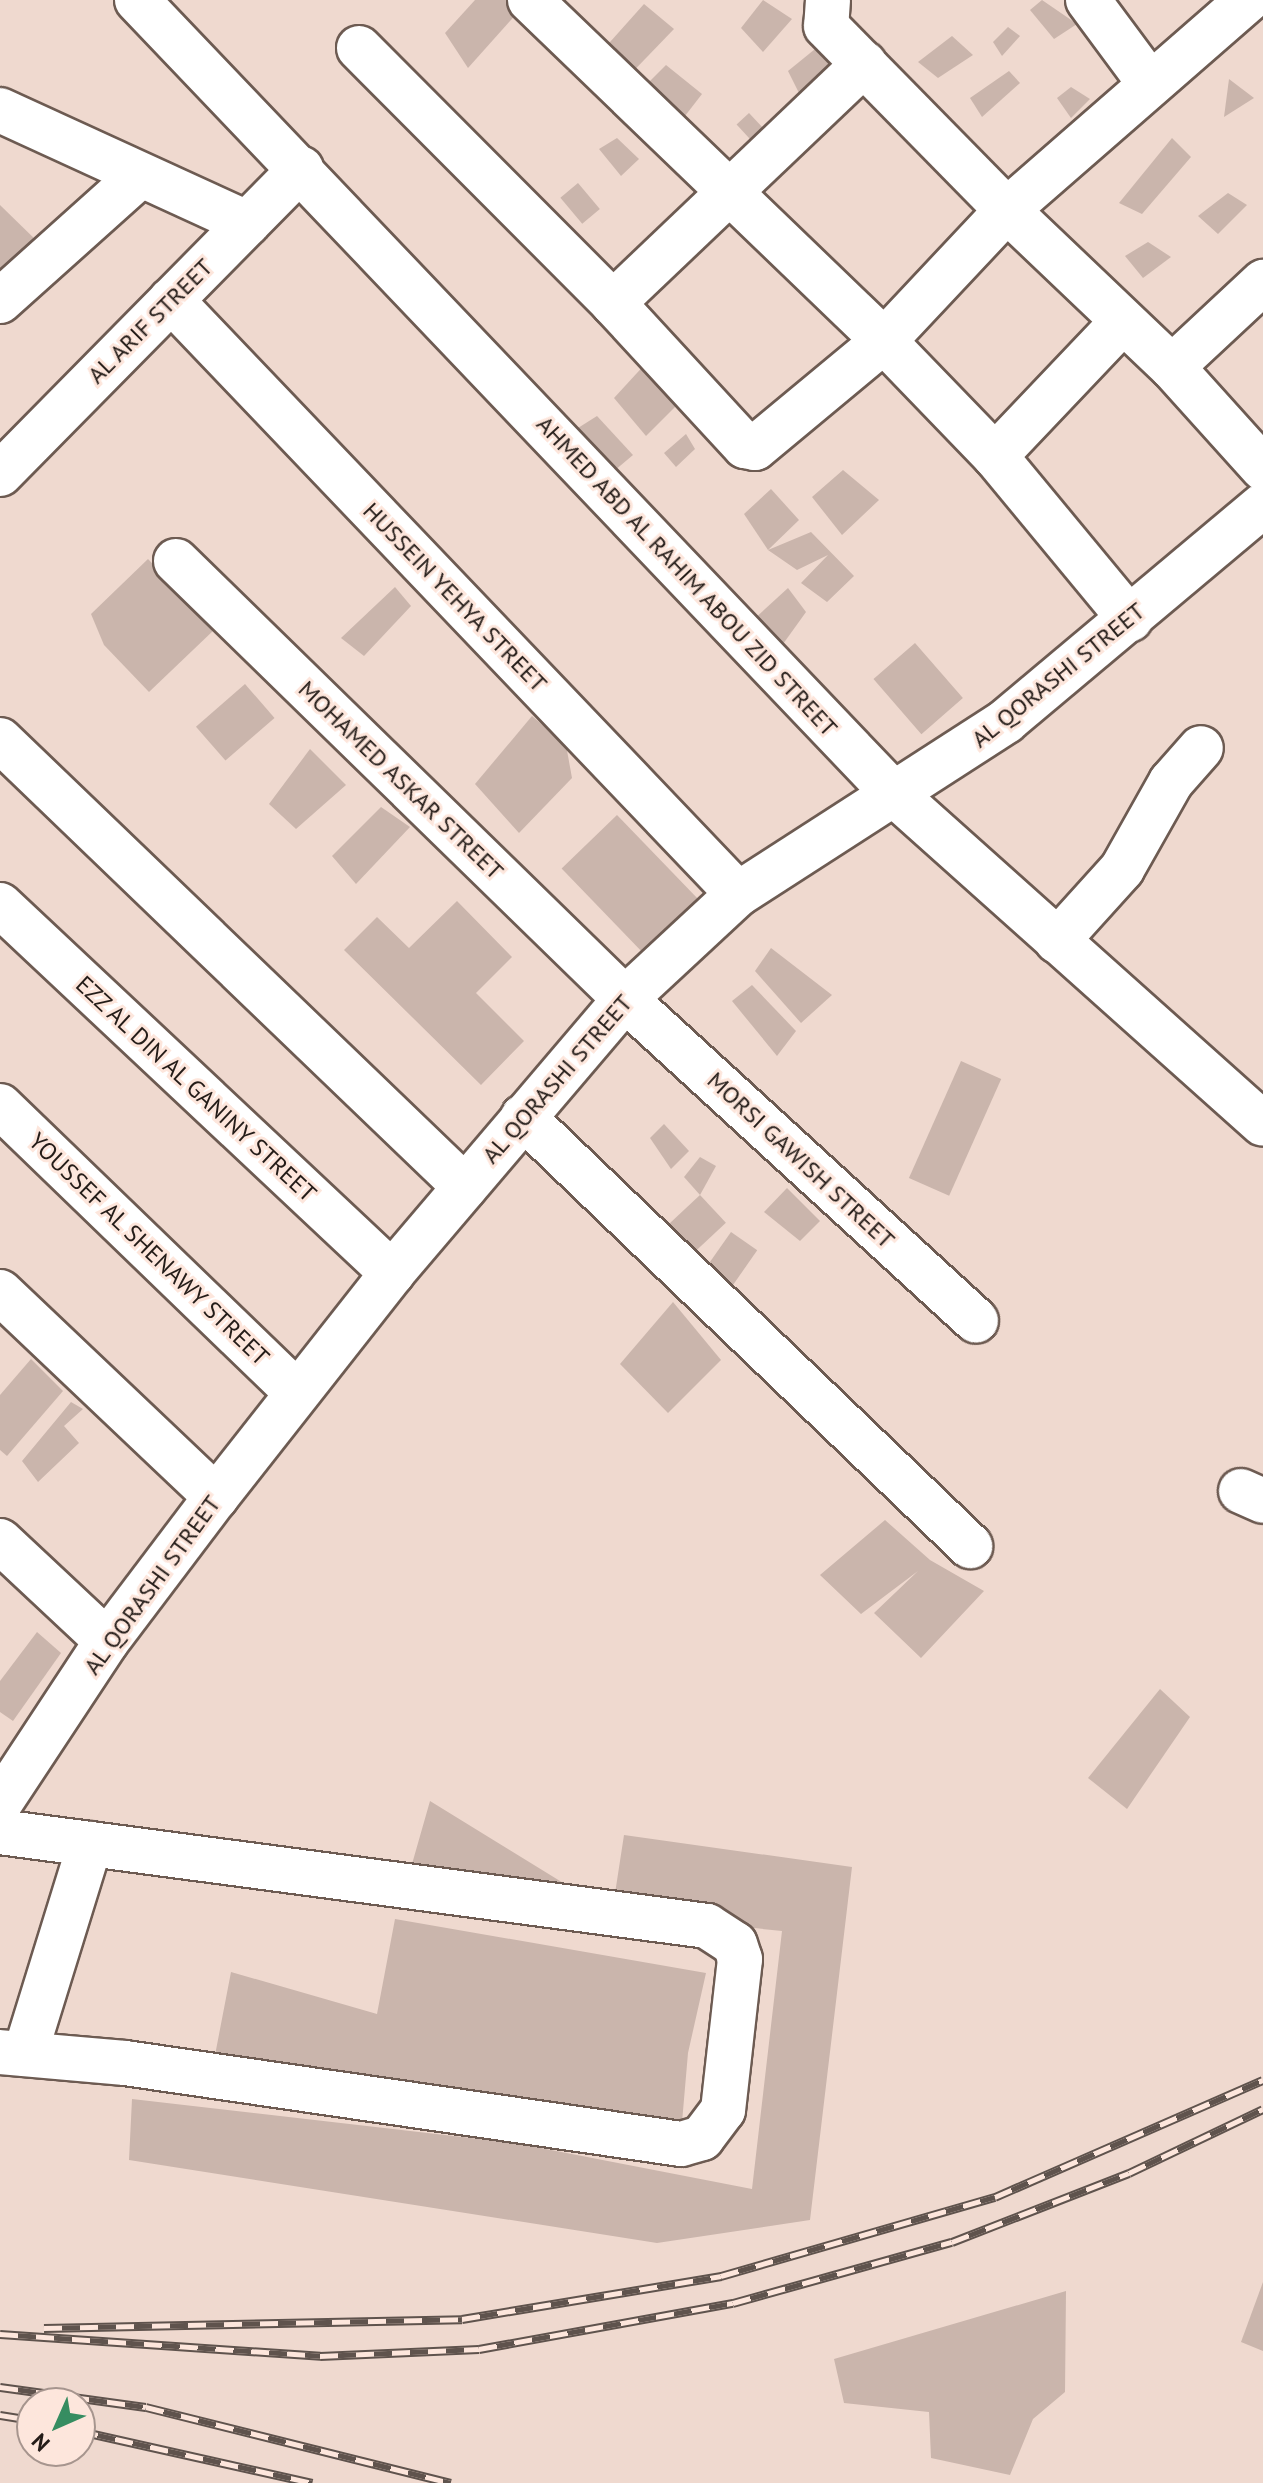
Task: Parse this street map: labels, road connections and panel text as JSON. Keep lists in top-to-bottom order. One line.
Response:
{"streets":{"street":["AL ARIF STREET","AHMED ABD AL RAHIM ABOU ZID STREET","HUSSEIN YEHYA STREET","AL QORASHI STREET","MOHAMED ASKAR STREET","EZZ AL DIN AL GANINY STREET","MORSI GAWISH STREET","YOUSSEF AL SHENAWY STREET"]},"crossings":[["AL ARIF STREET","AHMED ABD AL RAHIM ABOU ZID STREET"],["AL ARIF STREET","HUSSEIN YEHYA STREET"],["AHMED ABD AL RAHIM ABOU ZID STREET","AL QORASHI STREET"],["HUSSEIN YEHYA STREET","AL QORASHI STREET"],["AL QORASHI STREET","MOHAMED ASKAR STREET"],["AL QORASHI STREET","EZZ AL DIN AL GANINY STREET"],["AL QORASHI STREET","MORSI GAWISH STREET"],["AL QORASHI STREET","YOUSSEF AL SHENAWY STREET"],["MOHAMED ASKAR STREET","MORSI GAWISH STREET"]],"north":"bottom left"}
